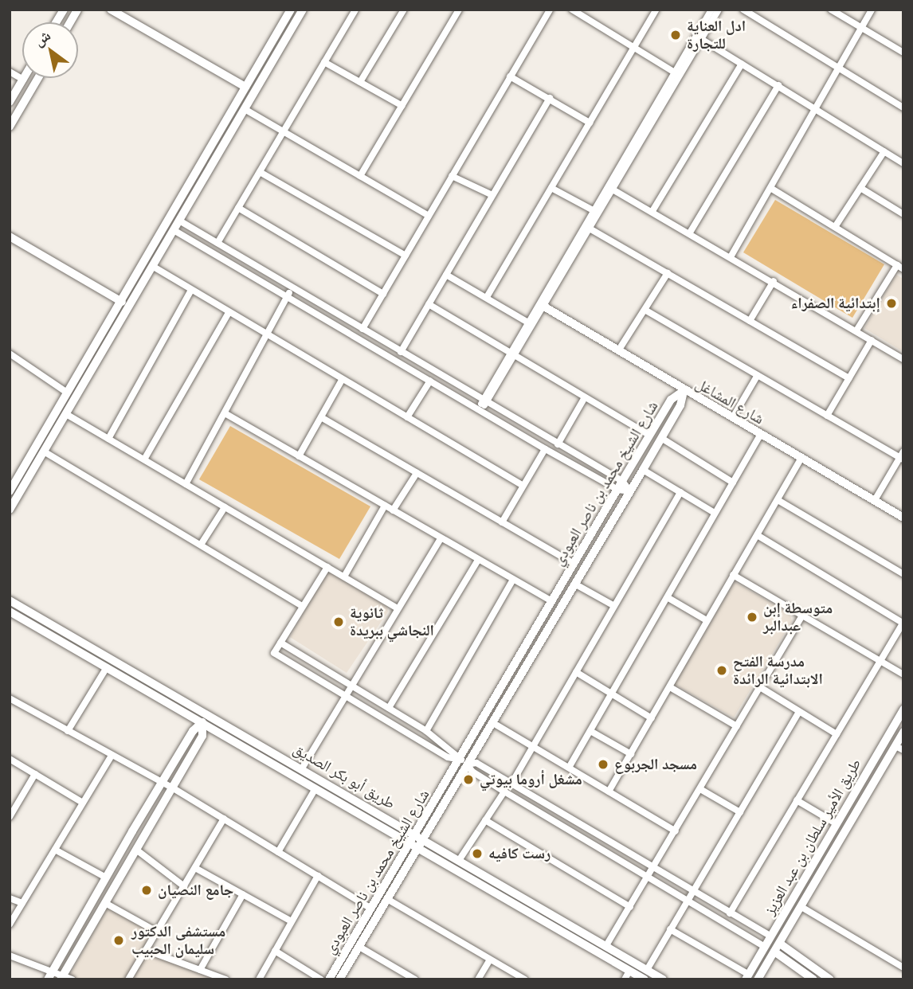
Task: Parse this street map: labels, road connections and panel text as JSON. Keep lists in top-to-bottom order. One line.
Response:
{"streets":{"street":["شارع المشاغل","شارع الشيخ محمد بن ناصر العبودي","طريق أبو بكر الصديق","طريق الأمير سلطان بن عبد العزيز"]},"crossings":[["شارع المشاغل","شارع الشيخ محمد بن ناصر العبودي"],["شارع الشيخ محمد بن ناصر العبودي","طريق أبو بكر الصديق"]],"places":["ادل العناية للتجارة","إبتدائية الصفراء","متوسطة إبن عبدالبر","ثانوية النجاشي ببريدة","مدرسة الفتح الابتدائية الرائدة","مسجد الجربوع","مشغل أروما بيوتي","رست كافيه","جامع النصيان","مستشفى الدكتور سليمان الحبيب"],"north":"top left"}
